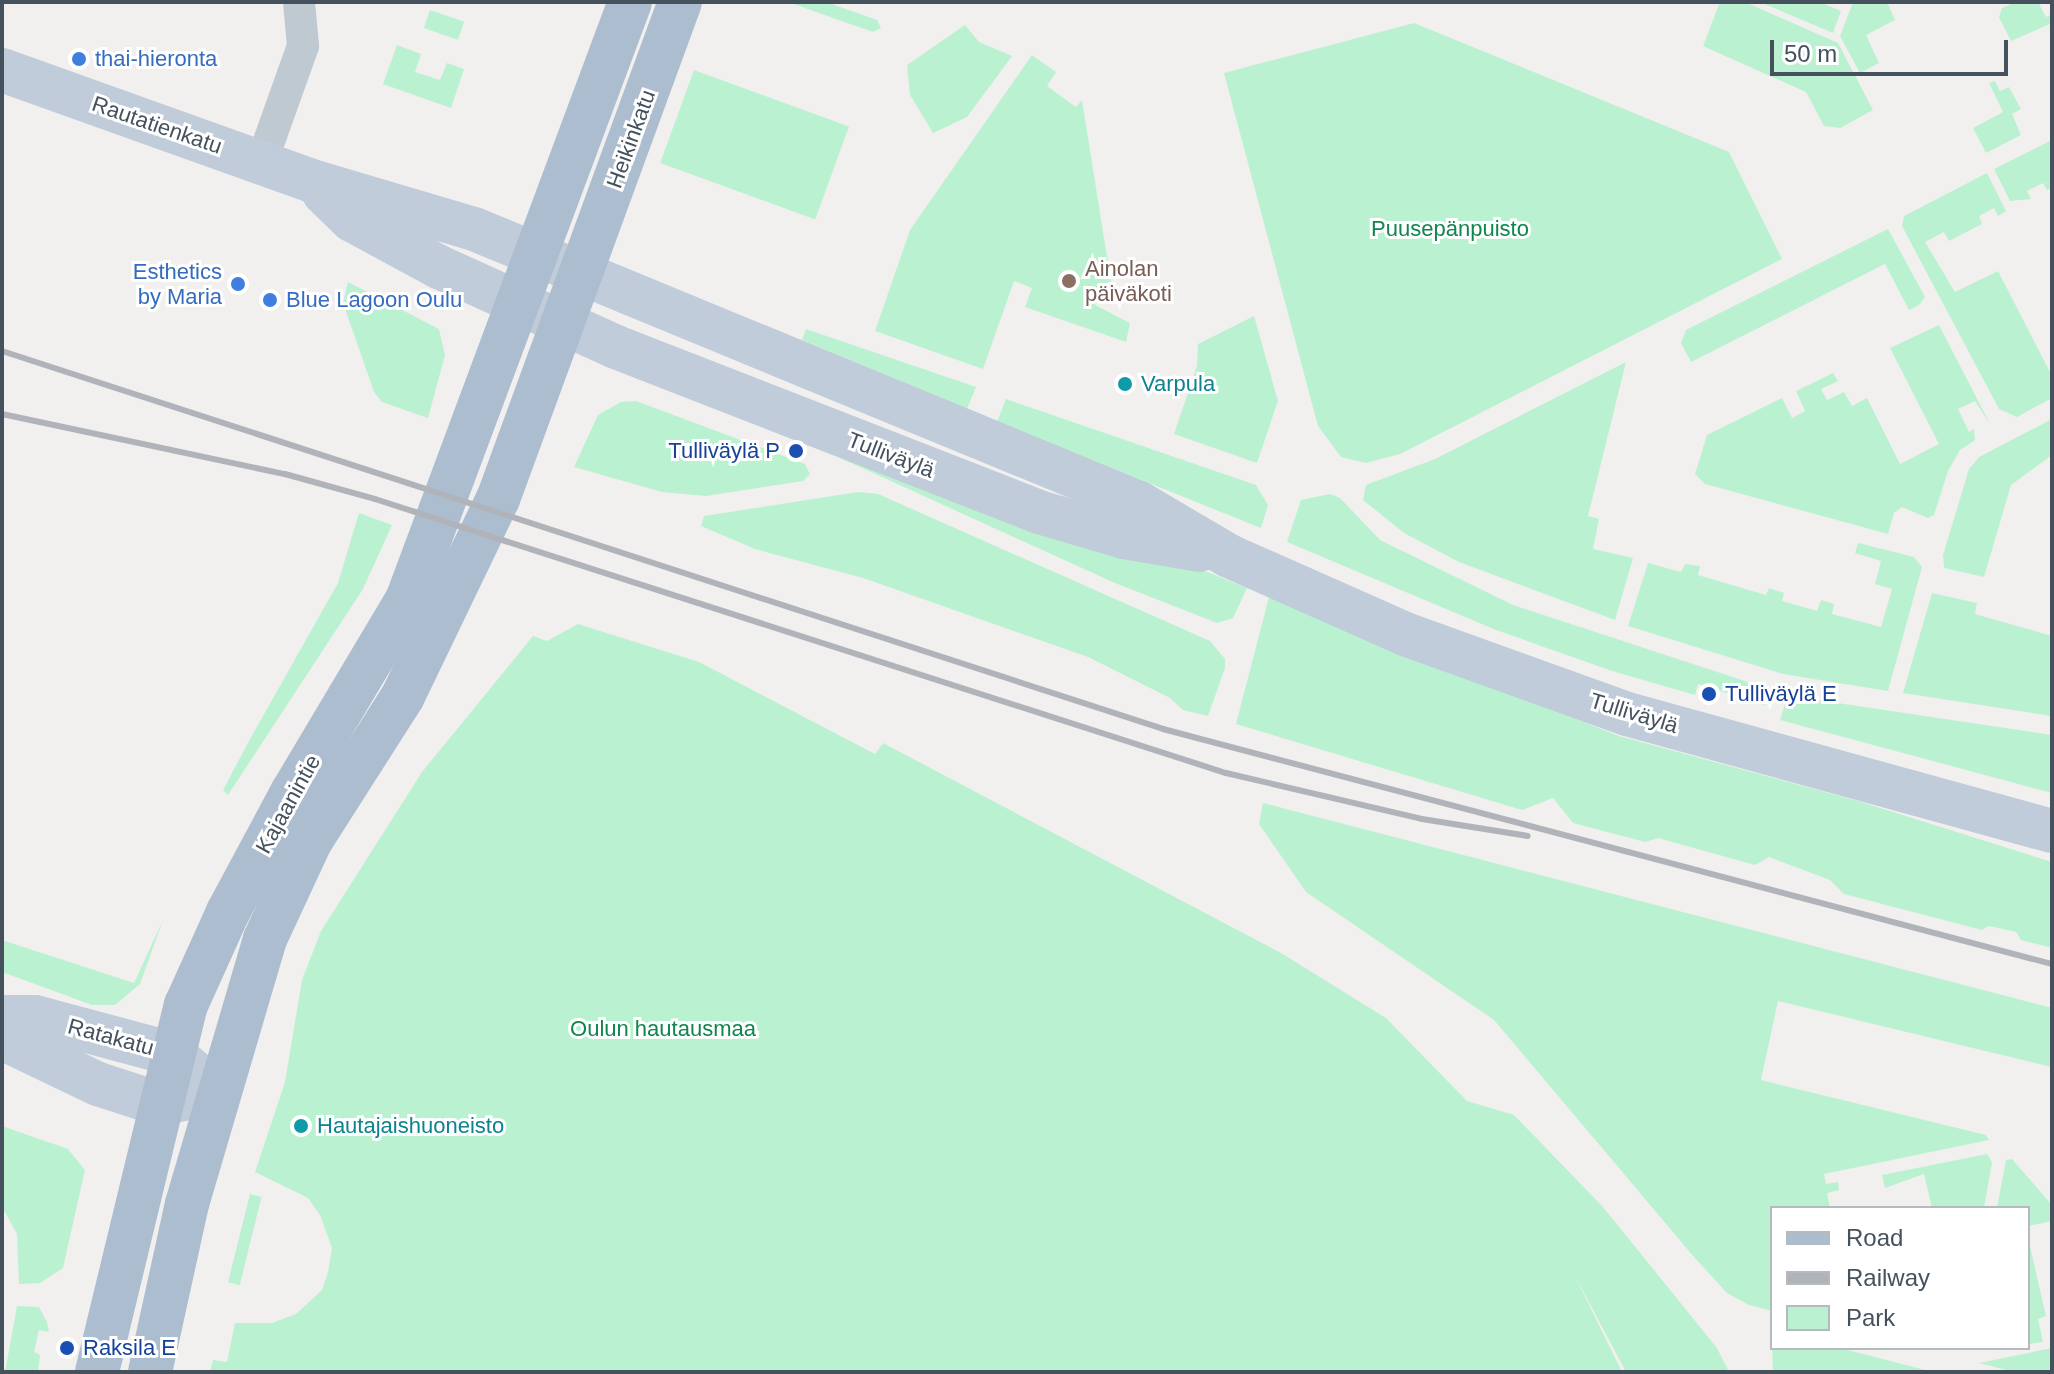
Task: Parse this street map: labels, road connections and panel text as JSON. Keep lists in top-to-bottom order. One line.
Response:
{"streets":{"main road":["Rautatienkatu","Heikinkatu","Tulliväylä","Kajaanintie","Ratakatu"]},"crossings":[["Rautatienkatu","Heikinkatu"],["Rautatienkatu","Tulliväylä"],["Rautatienkatu","Kajaanintie"],["Heikinkatu","Tulliväylä"],["Heikinkatu","Kajaanintie"],["Tulliväylä","Kajaanintie"],["Kajaanintie","Ratakatu"]],"parks":["Puusepänpuisto","Oulun hautausmaa"],"places":["thai-hieronta","Ainolan päiväkoti","Esthetics by Maria","Blue Lagoon Oulu","Varpula","Tulliväylä P","Tulliväylä E","Hautajaishuoneisto","Raksila E"],"legend":["Road","Railway","Park"],"scale_bar":"50 m"}
